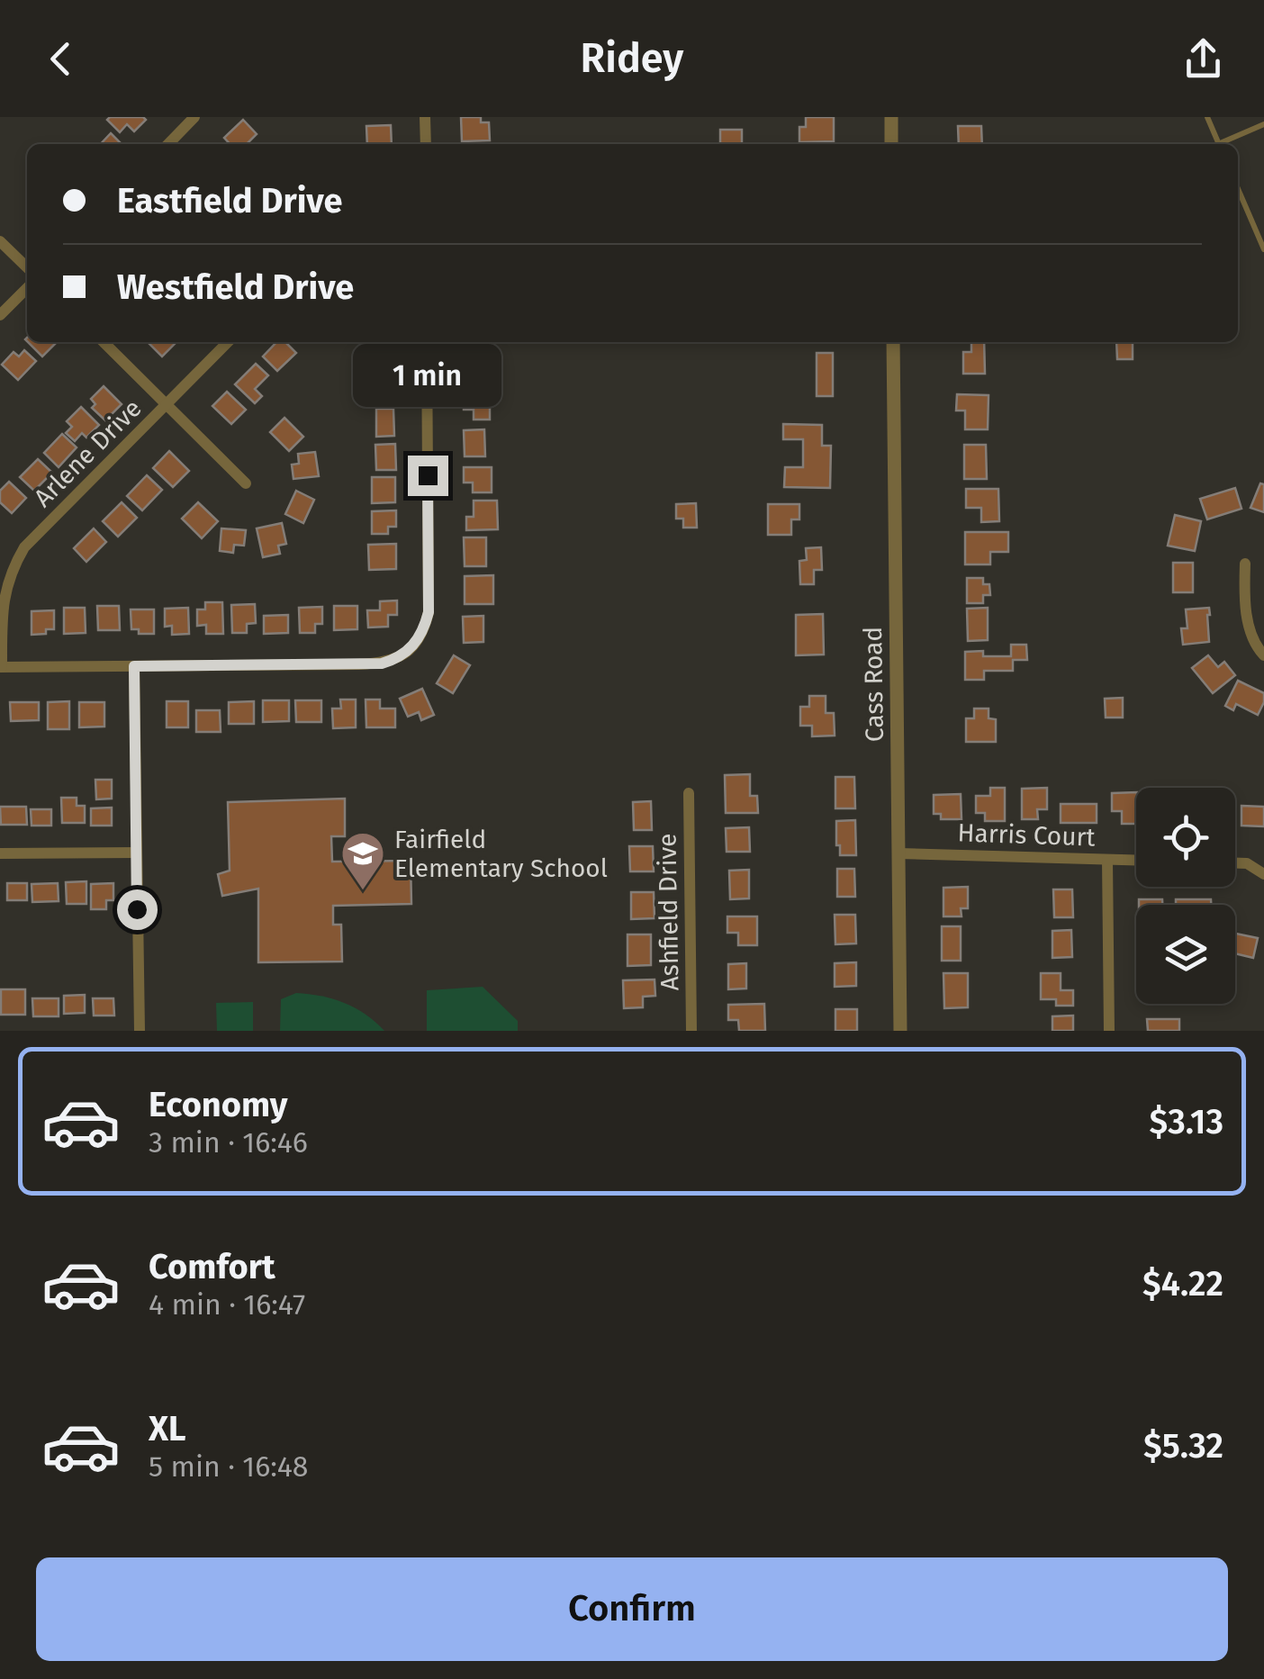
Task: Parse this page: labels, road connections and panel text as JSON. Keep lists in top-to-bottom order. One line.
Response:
{"streets":{"street":["Arlene Drive","Cass Road","Harris Court","Ashfield Drive"]},"crossings":[["Cass Road","Harris Court"]],"places":{"school or university":["Fairfield Elementary School"]},"page":{"header":"Ridey","banner":["Eastfield Drive","Westfield Drive"],"bubble":"1 min","list":[{"name":"Economy","note":"3 min · 16:46","value":"$3.13"},{"name":"Comfort","note":"4 min · 16:47","value":"$4.22"},{"name":"XL","note":"5 min · 16:48","value":"$5.32"}],"buttons":"Confirm"}}
